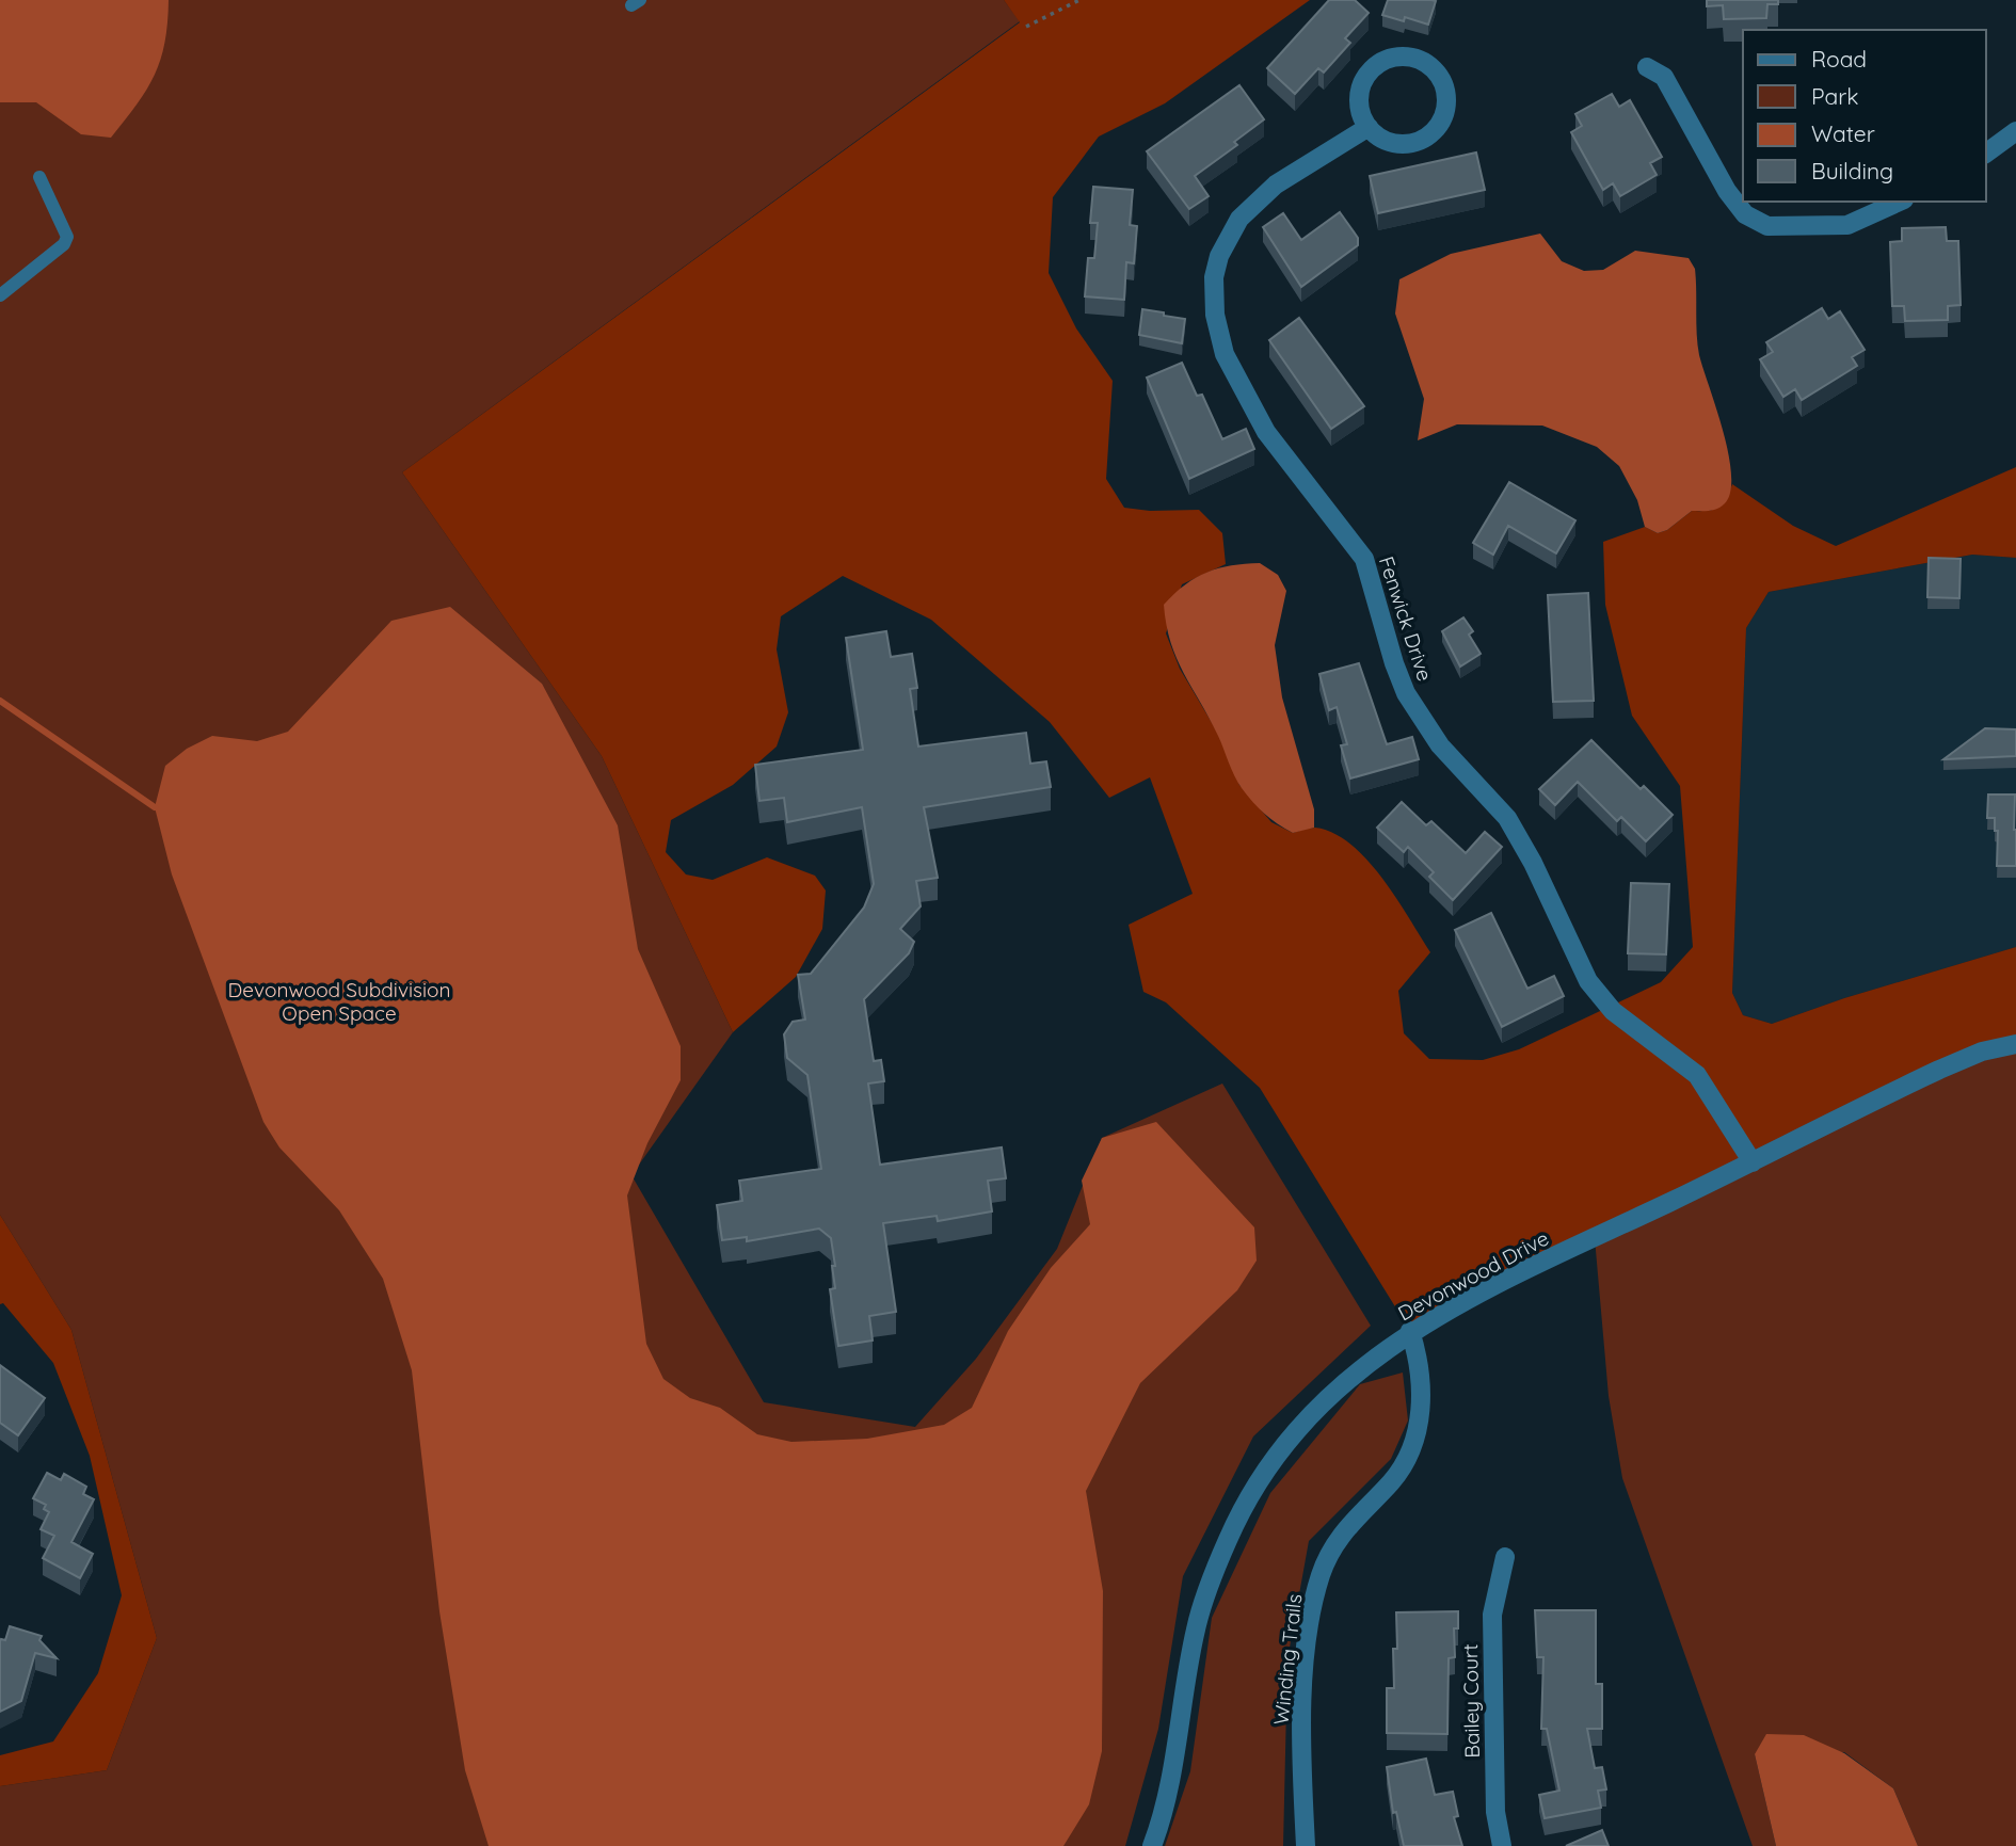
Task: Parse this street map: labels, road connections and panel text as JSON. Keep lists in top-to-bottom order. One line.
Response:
{"streets":{"street":["Fenwick Drive","Devonwood Drive","Winding Trails","Bailey Court"]},"crossings":[["Fenwick Drive","Devonwood Drive"],["Devonwood Drive","Winding Trails"]],"parks":["Devonwood Subdivision Open Space"],"legend":["Road","Park","Water","Building"]}
